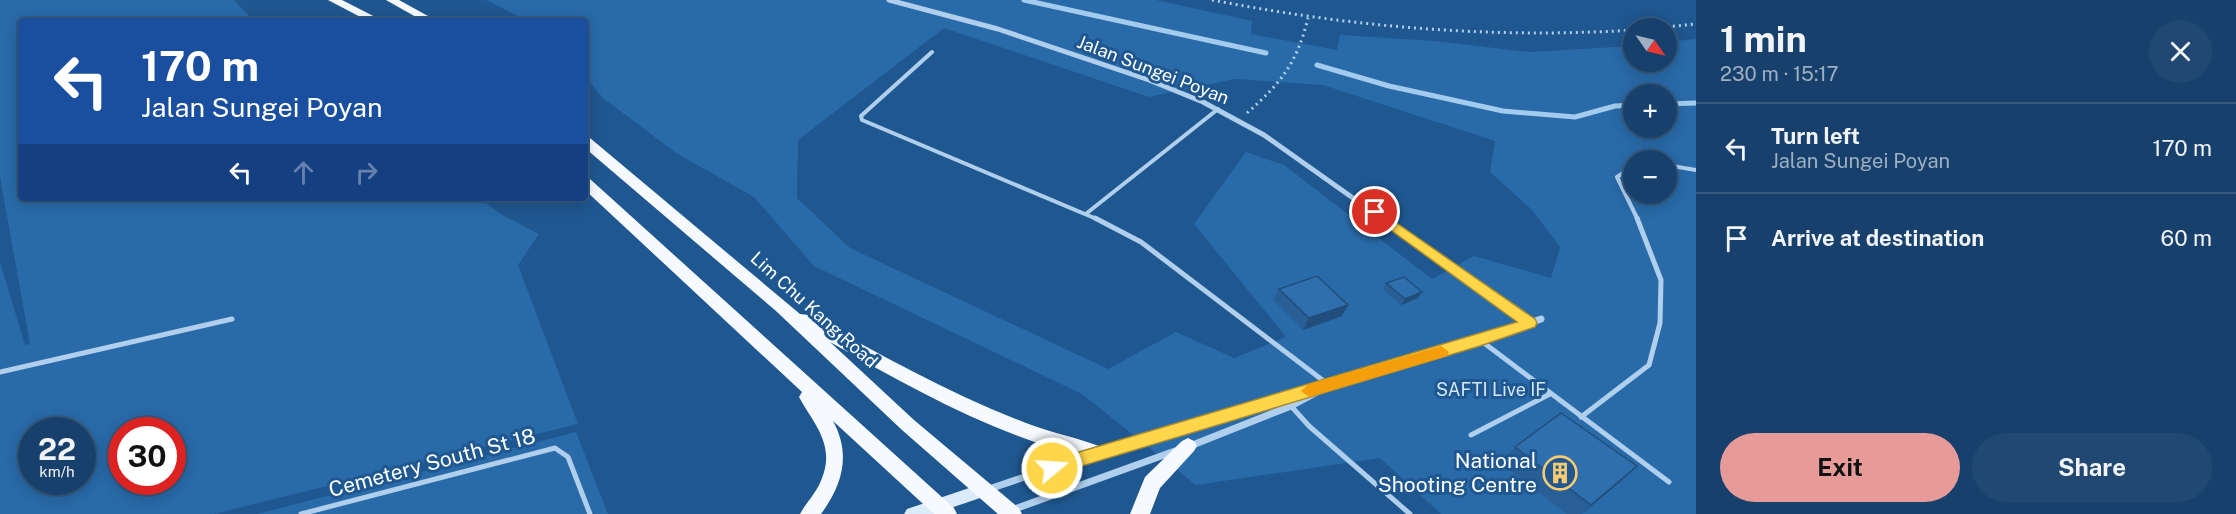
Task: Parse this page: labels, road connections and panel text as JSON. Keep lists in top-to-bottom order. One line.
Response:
{"streets":{"main road":["Lim Chu Kang Road"],"street":["Jalan Sungei Poyan"],"lane":["Cemetery South St 18"]},"parks":["SAFTI Live IF"],"places":{"building":["National Shooting Centre"]},"north":"bottom right","page":{"heading":["1 min","230 m · 15:17"],"map_buttons":["+","−"],"turn":["170 m","Jalan Sungei Poyan"],"list":[{"name":"Turn left","note":"Jalan Sungei Poyan","value":"170 m"},{"name":"Arrive at destination","value":"60 m"}],"speed":"22 km/h","limit":"30","buttons":["Exit","Share"]}}
